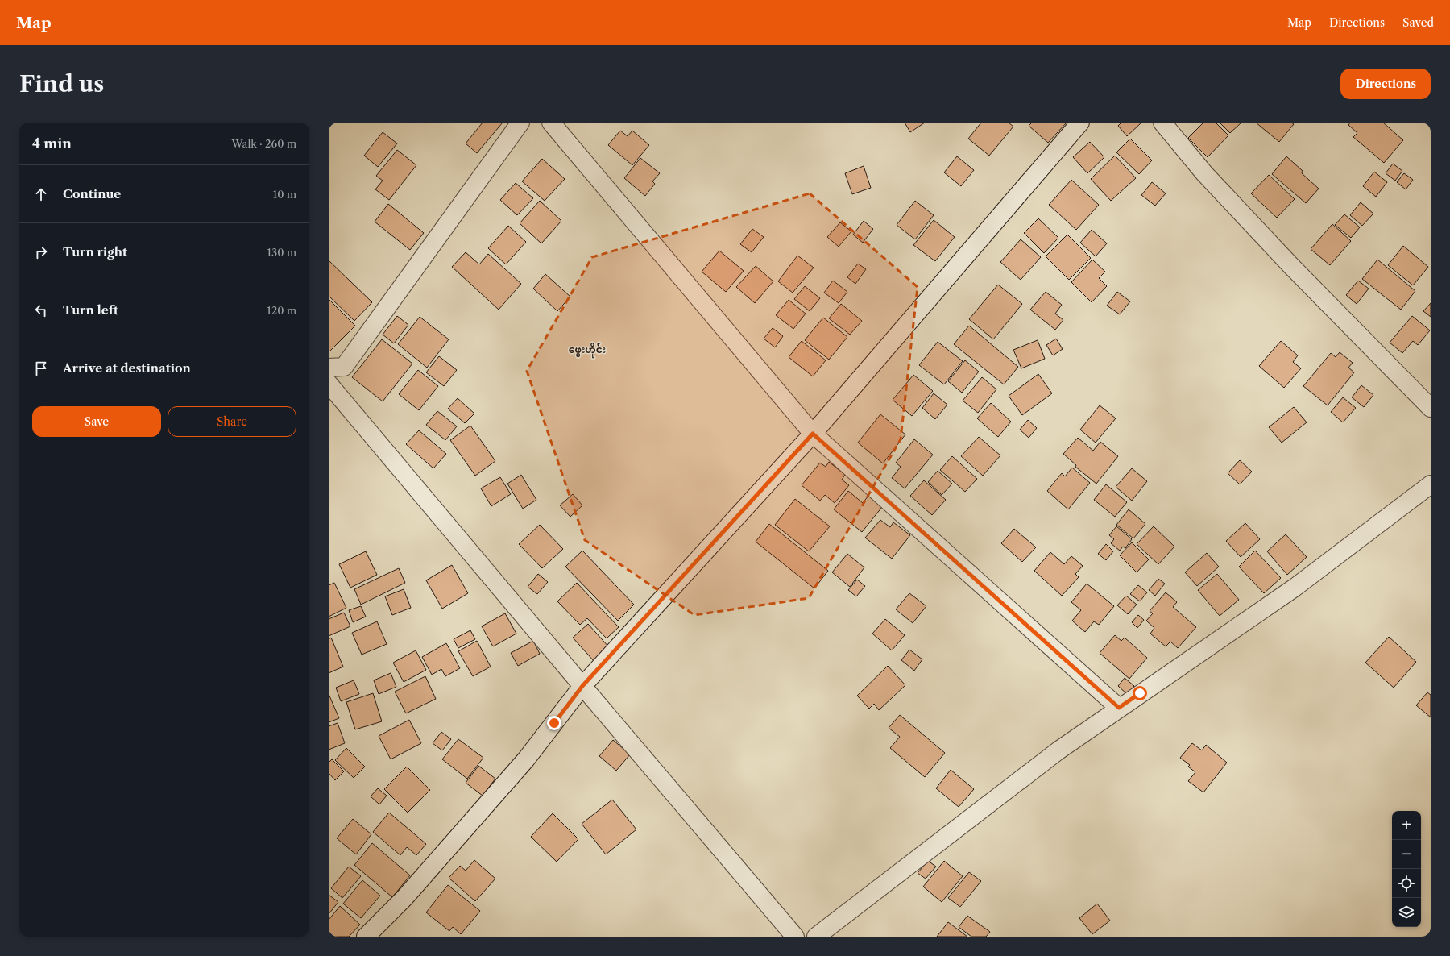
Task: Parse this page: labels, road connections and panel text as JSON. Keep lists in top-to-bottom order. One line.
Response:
{"districts":["ဖွေးဟိုင်း"],"page":{"header":"Map","nav":["Map","Directions","Saved"],"buttons":["Directions",["Save","Share"]],"title":"Find us","heading":["4 min","Walk · 260 m"],"list":[["Continue","10 m"],["Turn right","130 m"],["Turn left","120 m"],"Arrive at destination"],"map_buttons":["+","−"]}}
